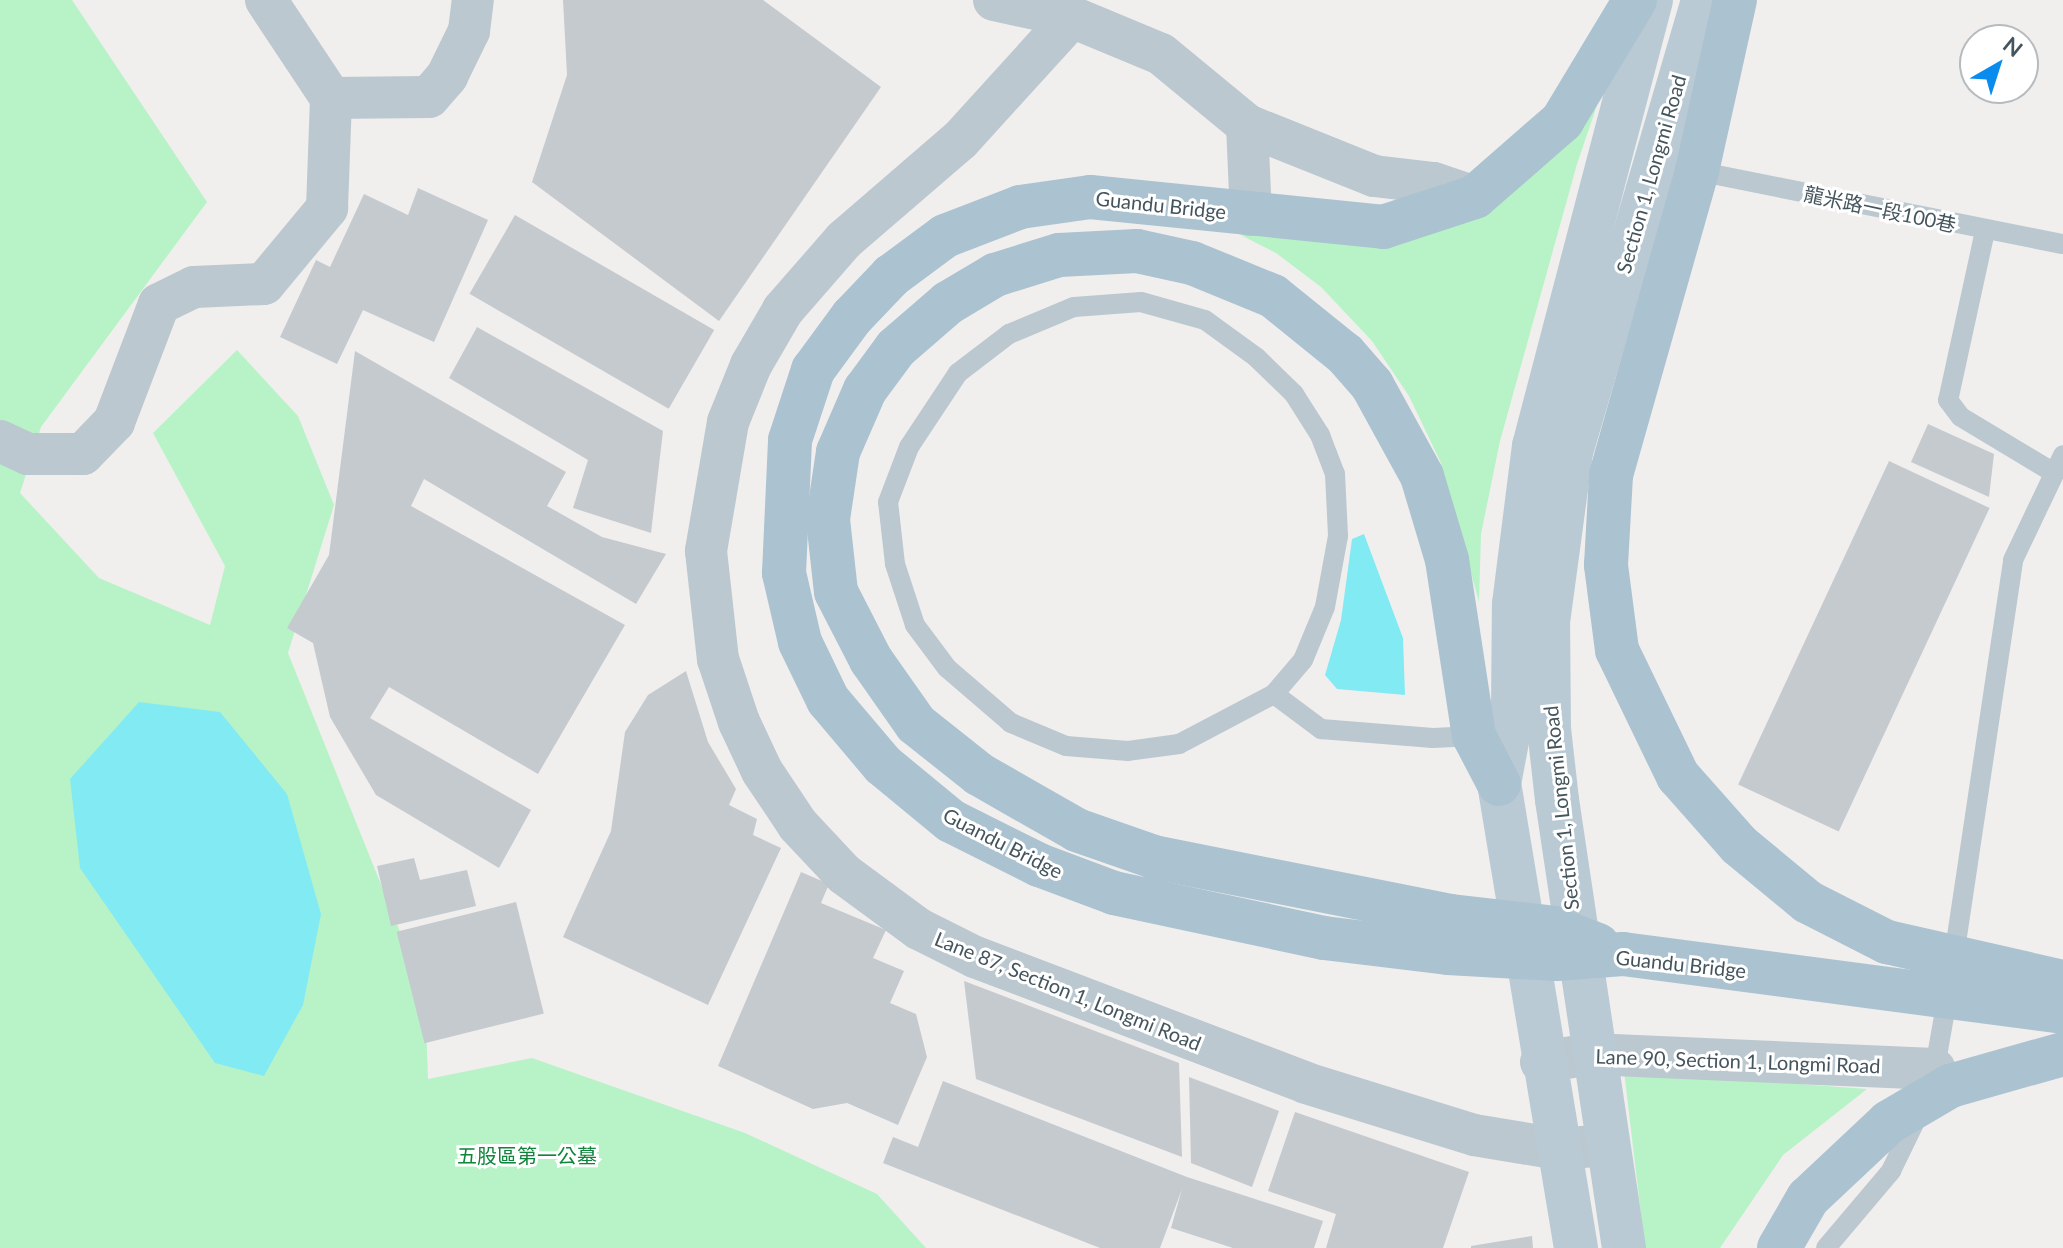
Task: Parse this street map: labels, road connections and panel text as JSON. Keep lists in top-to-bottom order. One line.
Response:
{"streets":{"main road":["Section 1, Longmi Road","Guandu Bridge"],"street":["Lane 87, Section 1, Longmi Road","Lane 90, Section 1, Longmi Road"],"lane":["龍米路一段100巷"]},"crossings":[["Section 1, Longmi Road","Lane 87, Section 1, Longmi Road"],["Section 1, Longmi Road","Lane 90, Section 1, Longmi Road"]],"parks":["五股區第一公墓"],"north":"top right"}
